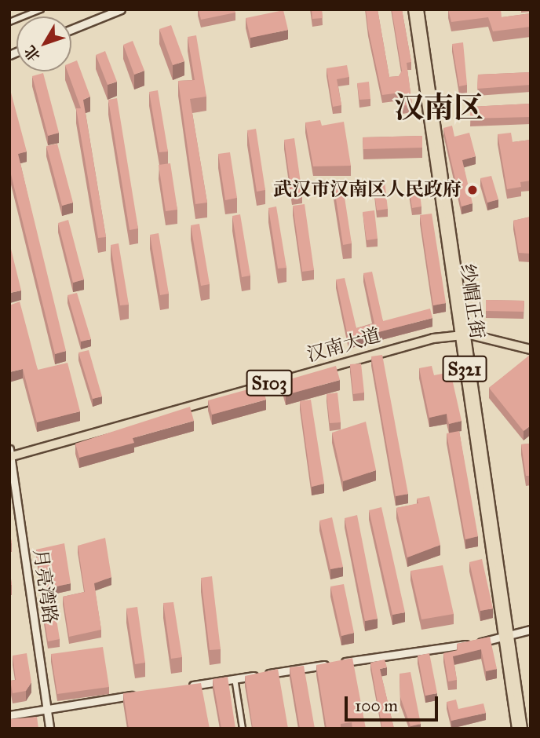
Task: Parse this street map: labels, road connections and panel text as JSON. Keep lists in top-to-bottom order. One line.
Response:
{"streets":{"main road":["纱帽正街","汉南大道","S321","S103"],"street":["月亮湾路"]},"crossings":[["纱帽正街","汉南大道"],["汉南大道","月亮湾路"]],"districts":["汉南区"],"places":["武汉市汉南区人民政府"],"scale_bar":"100 m","north":"bottom left"}
